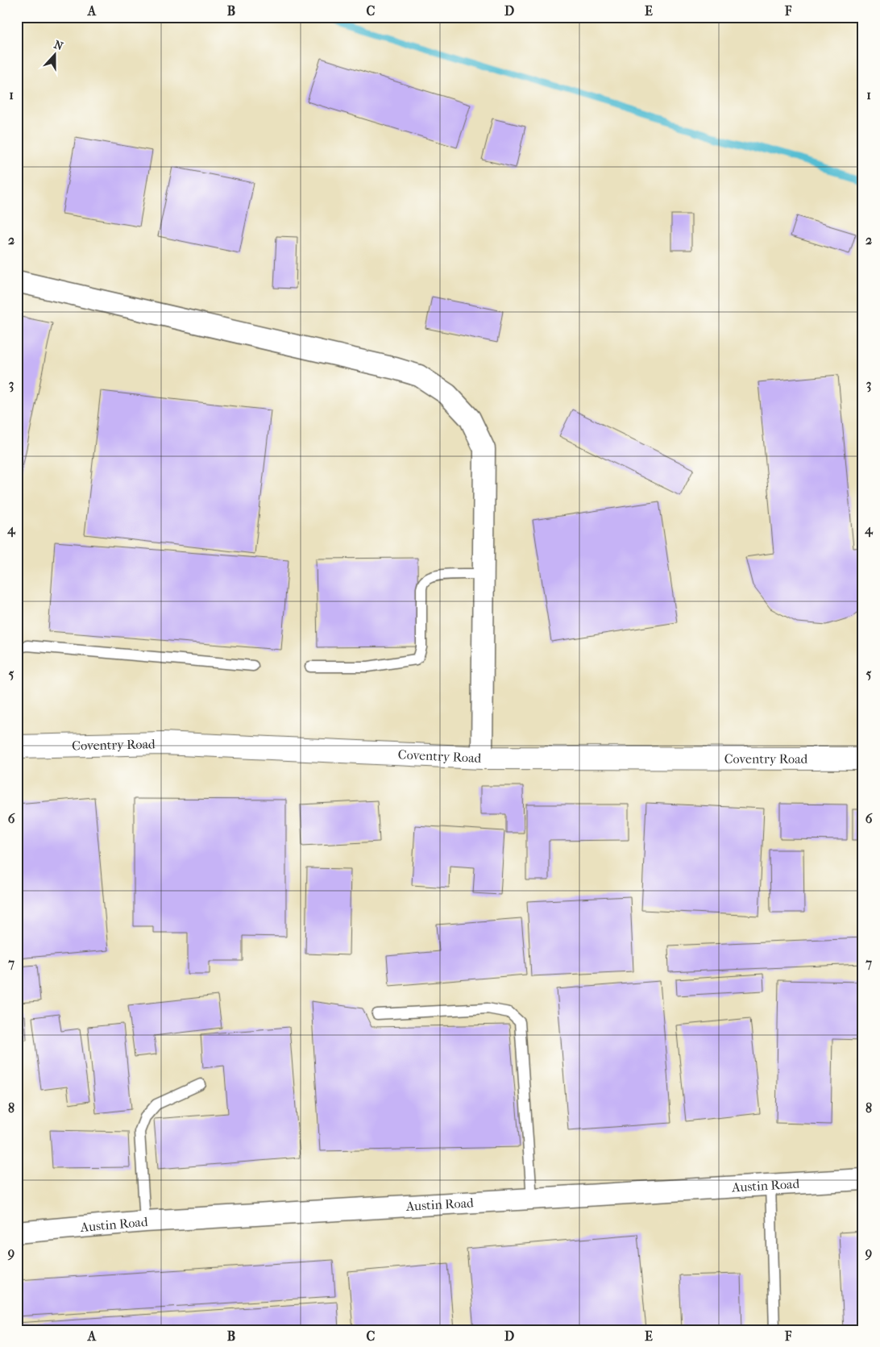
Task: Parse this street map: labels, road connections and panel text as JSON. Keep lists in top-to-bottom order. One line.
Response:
{"streets":{"street":["Coventry Road","Austin Road"]},"north":"top","grid":{"columns":["A","B","C","D","E","F"],"rows":["1","2","3","4","5","6","7","8","9"]}}
